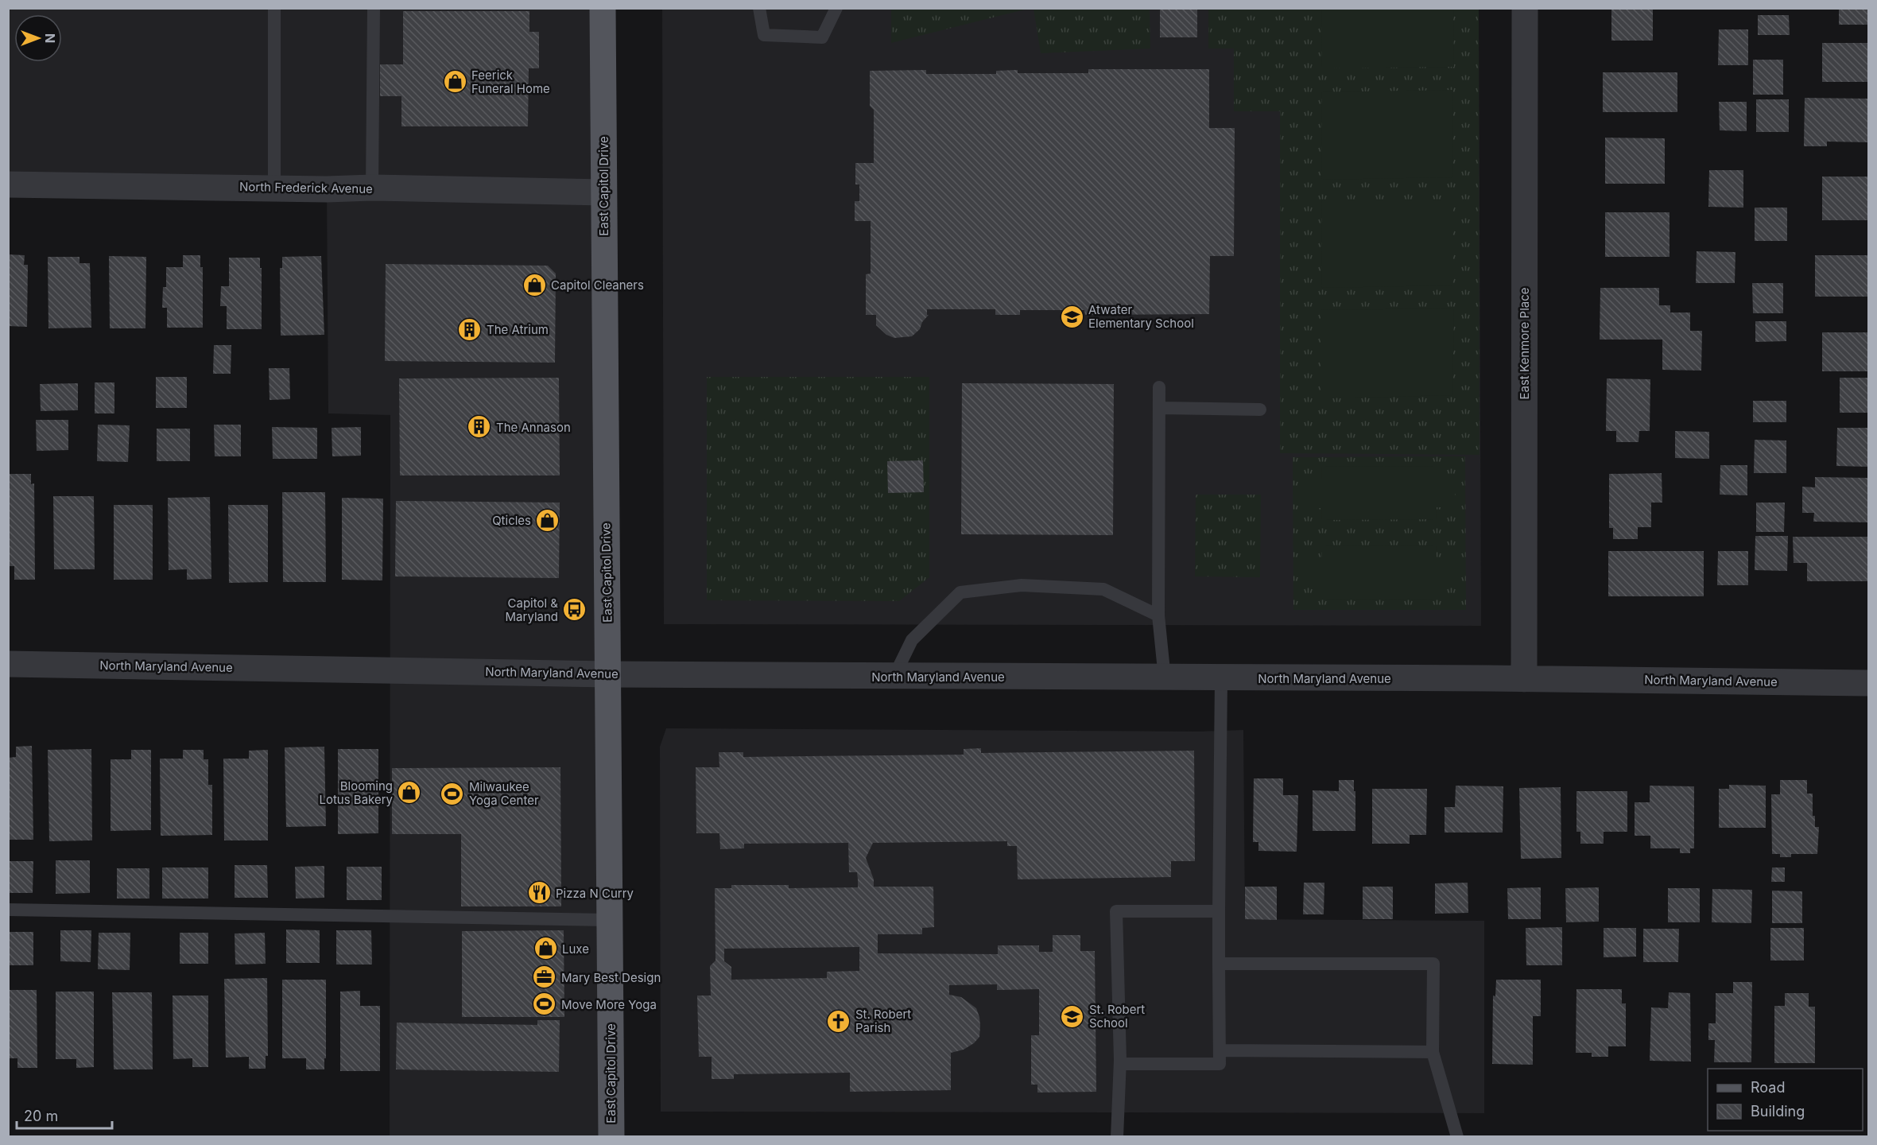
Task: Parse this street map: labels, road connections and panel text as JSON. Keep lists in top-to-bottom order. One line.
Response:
{"streets":{"main road":["East Capitol Drive"],"street":["North Frederick Avenue","East Kenmore Place","North Maryland Avenue"]},"crossings":[["East Capitol Drive","North Frederick Avenue"],["East Capitol Drive","North Maryland Avenue"],["East Kenmore Place","North Maryland Avenue"]],"places":{"shop":["Feerick Funeral Home","Capitol Cleaners","Qticles","Blooming Lotus Bakery","Luxe"],"school or university":["Atwater Elementary School","St. Robert School"],"building":["The Atrium","The Annason"],"bus stop":["Capitol & Maryland"],"sports":["Milwaukee Yoga Center","Move More Yoga"],"restaurant":["Pizza N Curry"],"office":["Mary Best Design"],"church":["St. Robert Parish"]},"legend":["Road","Building"],"scale_bar":"20 m","north":"right"}
